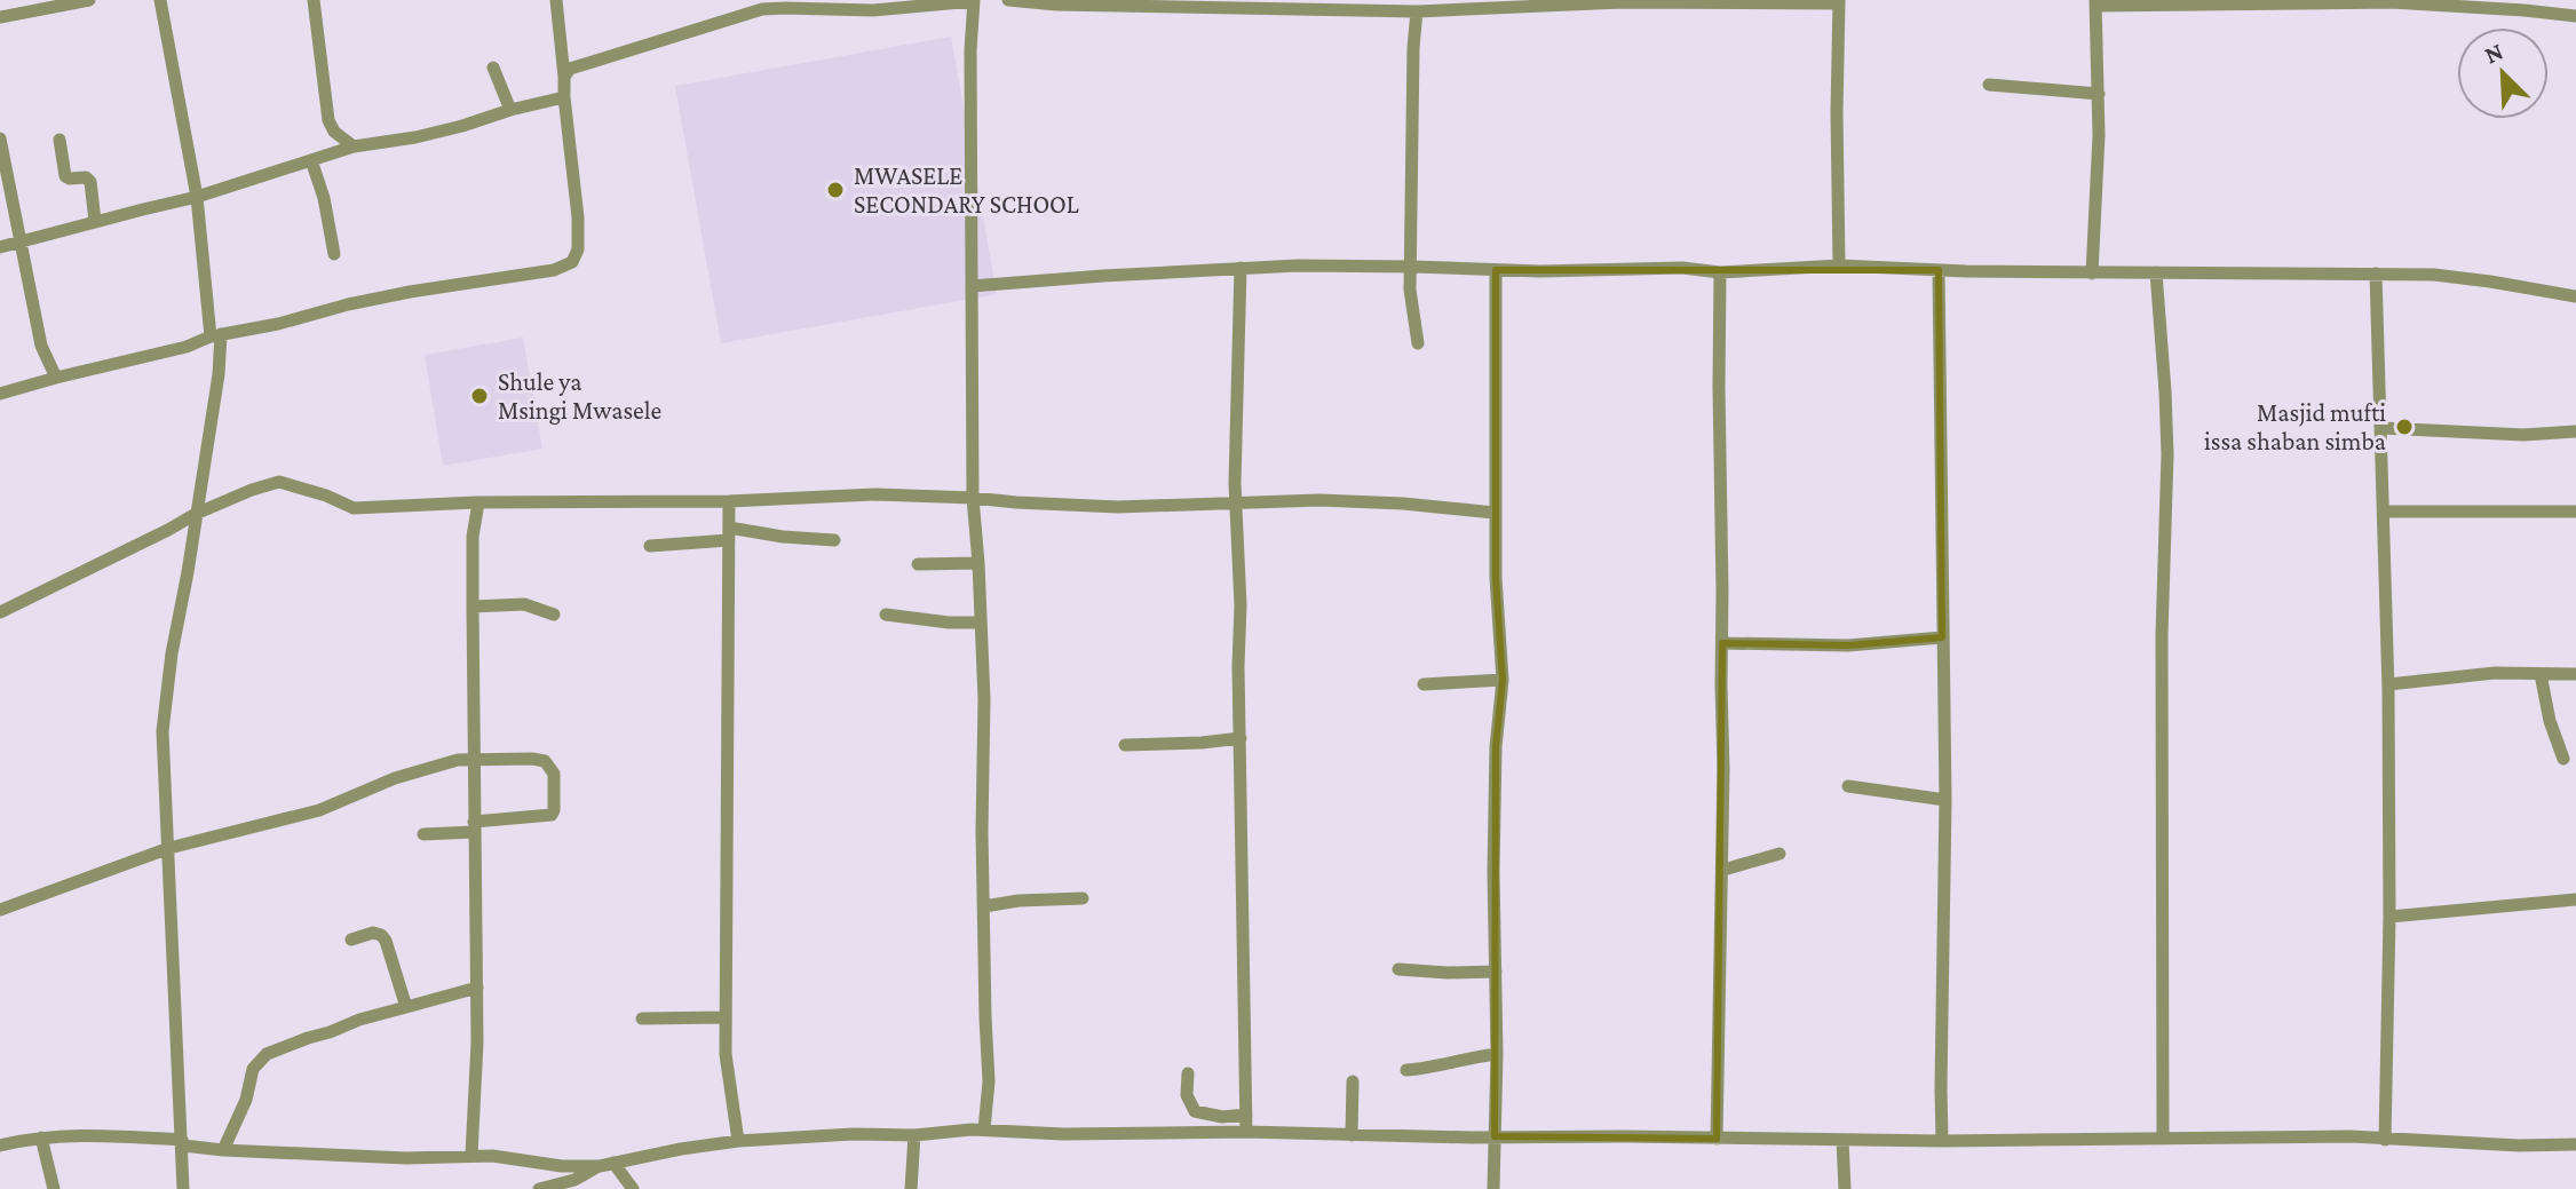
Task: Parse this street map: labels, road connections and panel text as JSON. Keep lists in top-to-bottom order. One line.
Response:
{"places":["MWASELE SECONDARY SCHOOL","Shule ya Msingi Mwasele","Masjid mufti issa shaban simba"],"north":"top left"}
